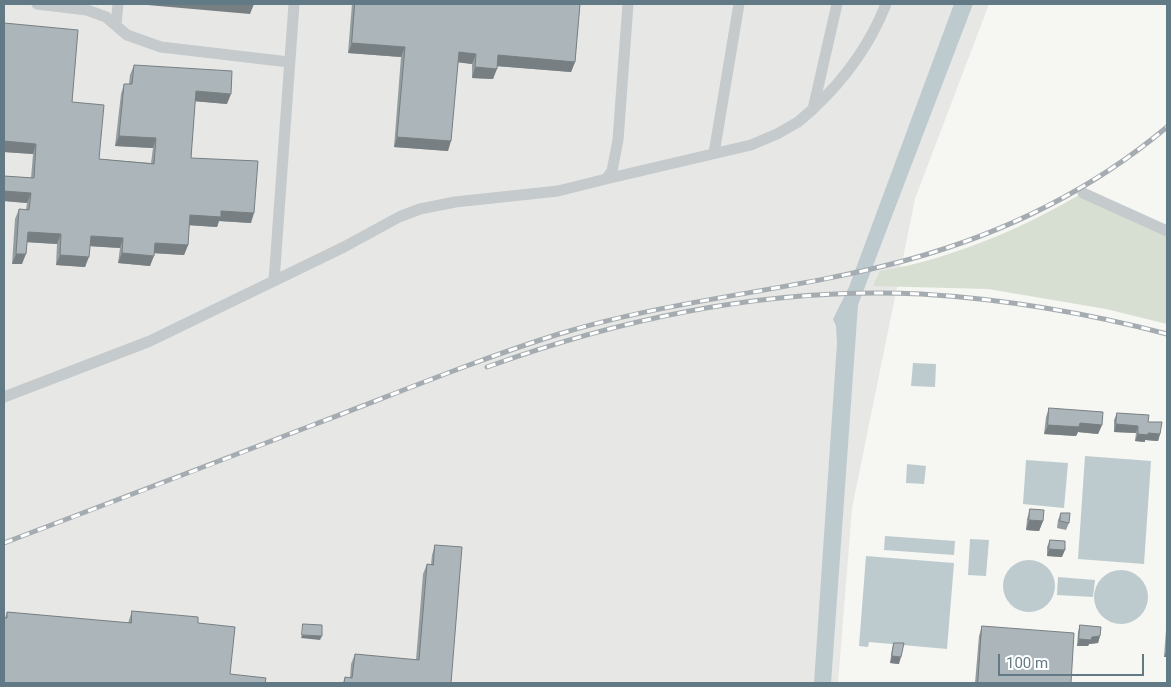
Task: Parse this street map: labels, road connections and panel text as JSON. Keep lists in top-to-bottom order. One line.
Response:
{"scale_bar":"100 m"}
